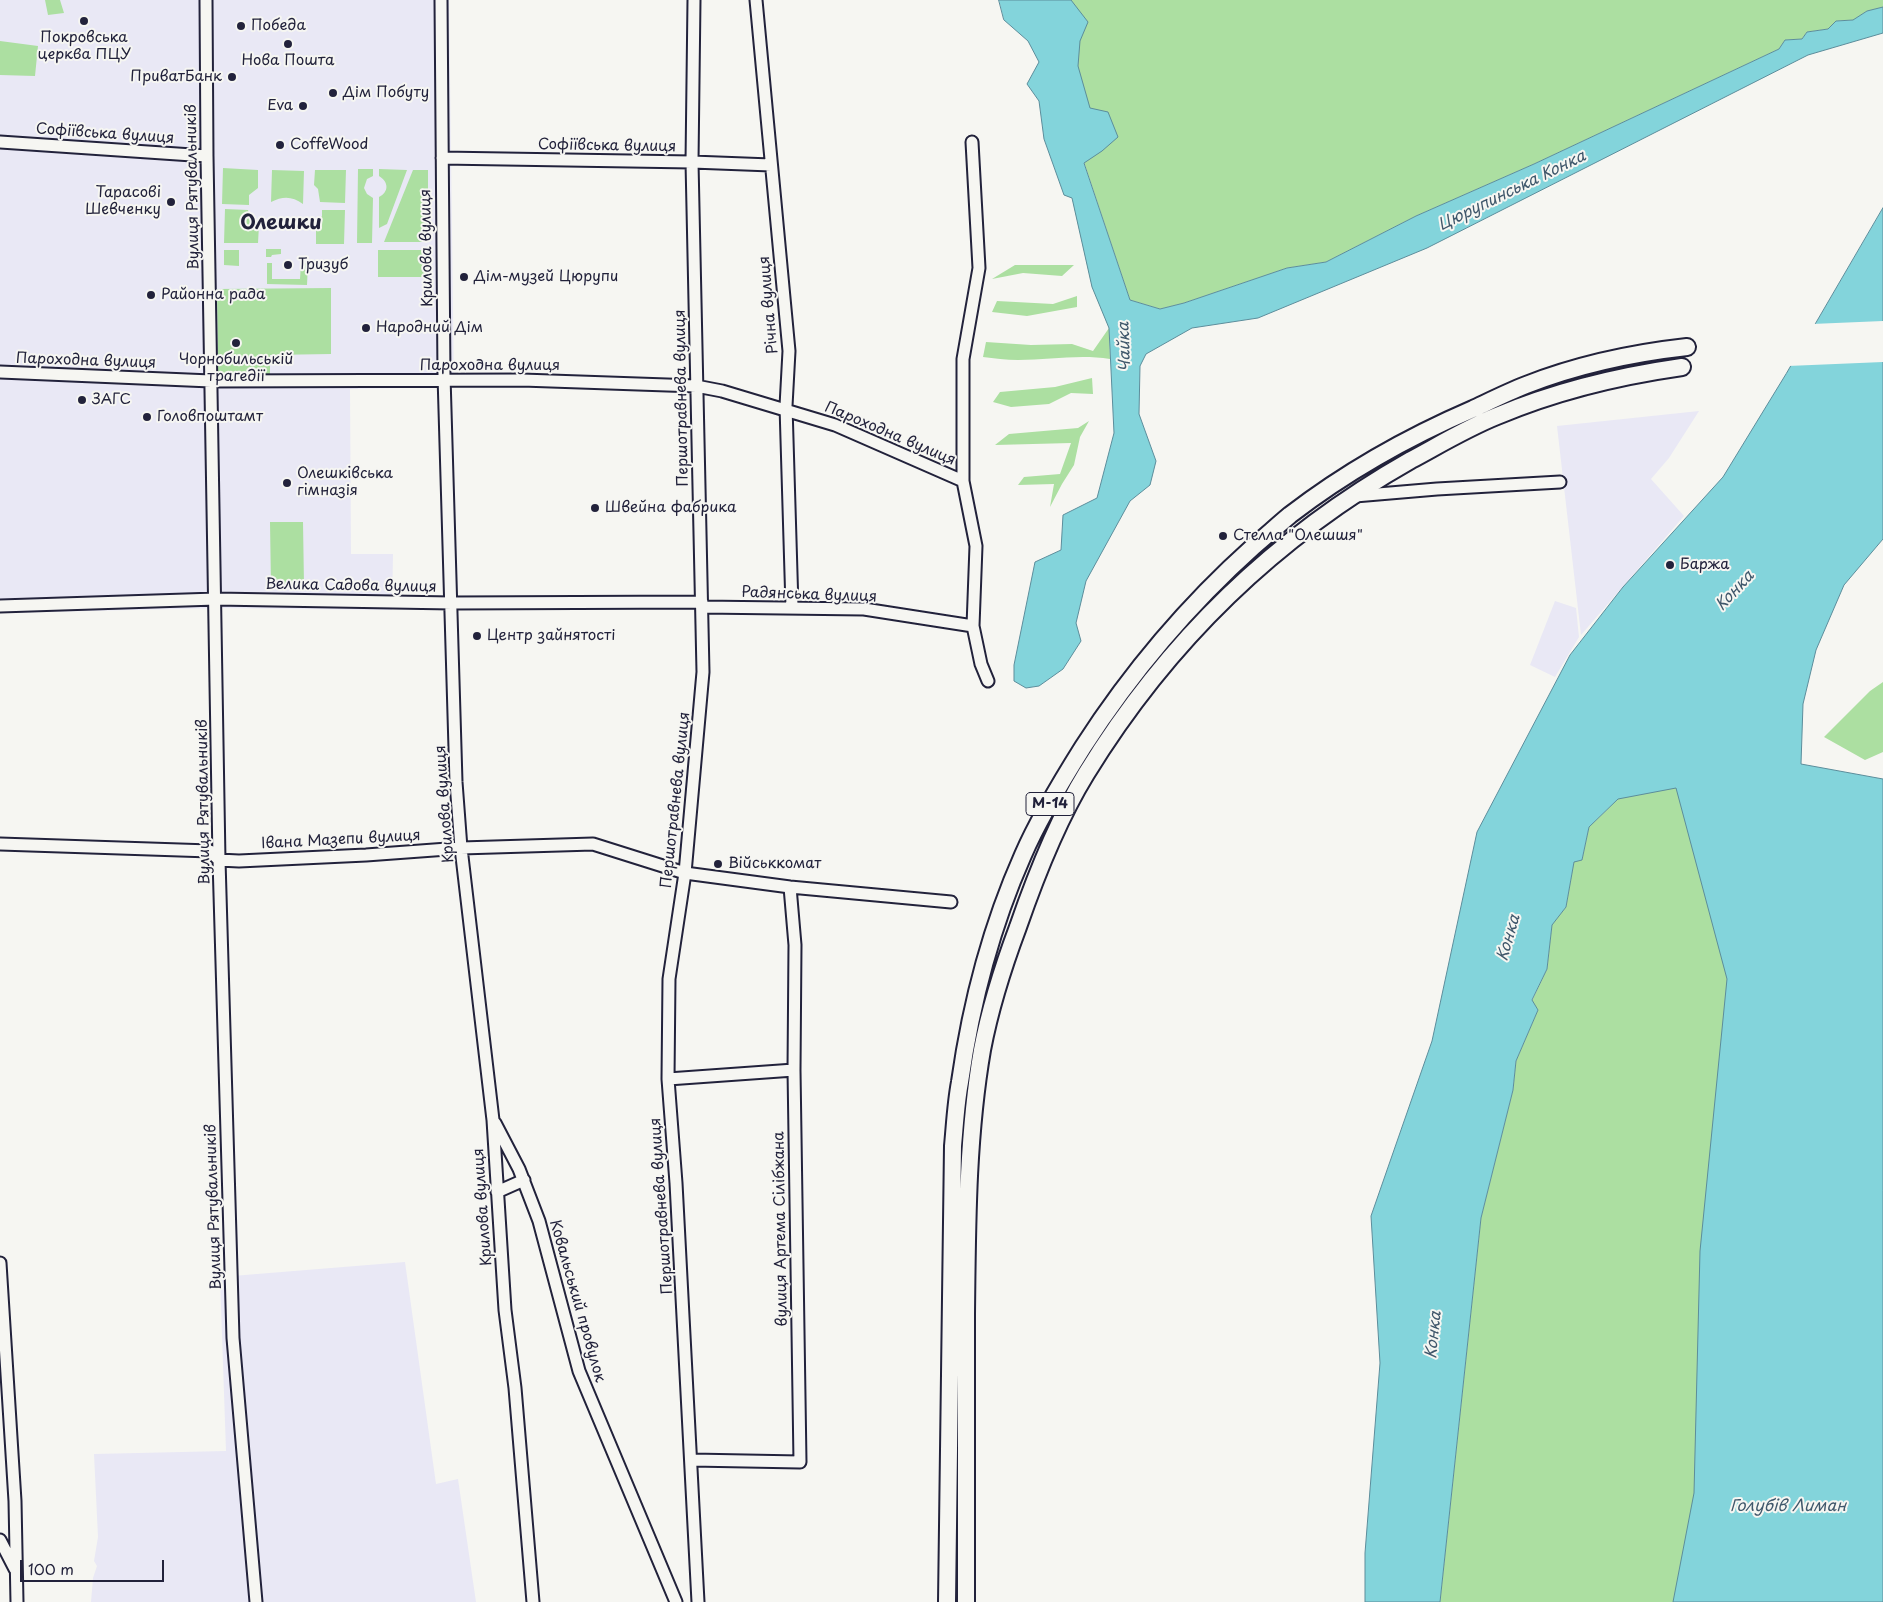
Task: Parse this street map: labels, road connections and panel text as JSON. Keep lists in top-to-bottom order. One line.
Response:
{"streets":{"highway":["М-14"],"street":["Софіївська вулиця","Вулиця Рятувальників","Крилова вулиця","Річна вулиця","Пароходна вулиця","Першотравнева вулиця","Велика Садова вулиця","Радянська вулиця","Івана Мазепи вулиця","вулиця Артема Сілібжана","Ковальський провулок"]},"crossings":[["Софіївська вулиця","Вулиця Рятувальників"],["Софіївська вулиця","Крилова вулиця"],["Софіївська вулиця","Річна вулиця"],["Софіївська вулиця","Першотравнева вулиця"],["Вулиця Рятувальників","Пароходна вулиця"],["Вулиця Рятувальників","Велика Садова вулиця"],["Вулиця Рятувальників","Івана Мазепи вулиця"],["Крилова вулиця","Пароходна вулиця"],["Крилова вулиця","Велика Садова вулиця"],["Крилова вулиця","Івана Мазепи вулиця"],["Крилова вулиця","Ковальський провулок"],["Річна вулиця","Пароходна вулиця"],["Річна вулиця","Радянська вулиця"],["Пароходна вулиця","Першотравнева вулиця"],["Першотравнева вулиця","Велика Садова вулиця"],["Першотравнева вулиця","Радянська вулиця"],["Першотравнева вулиця","Івана Мазепи вулиця"],["Першотравнева вулиця","вулиця Артема Сілібжана"],["Велика Садова вулиця","Радянська вулиця"],["Івана Мазепи вулиця","вулиця Артема Сілібжана"]],"districts":["Олешки"],"water":["Цюрупинська Конка","Чайка","Конка","Голубів Лиман"],"places":["Покровська церква ПЦУ","Победа","Нова Пошта","ПриватБанк","Дім Побуту","Eva","CoffeWood","Тарасові Шевченку","Тризуб","Дім-музей Цюрупи","Районна рада","Народний Дім","Чорнобильській трагедії","ЗАГС","Головпоштамт","Олешківська гімназія","Швейна фабрика","Стелла \"Олешшя\"","Баржа","Центр зайнятості","Військкомат"],"scale_bar":"100 m"}
